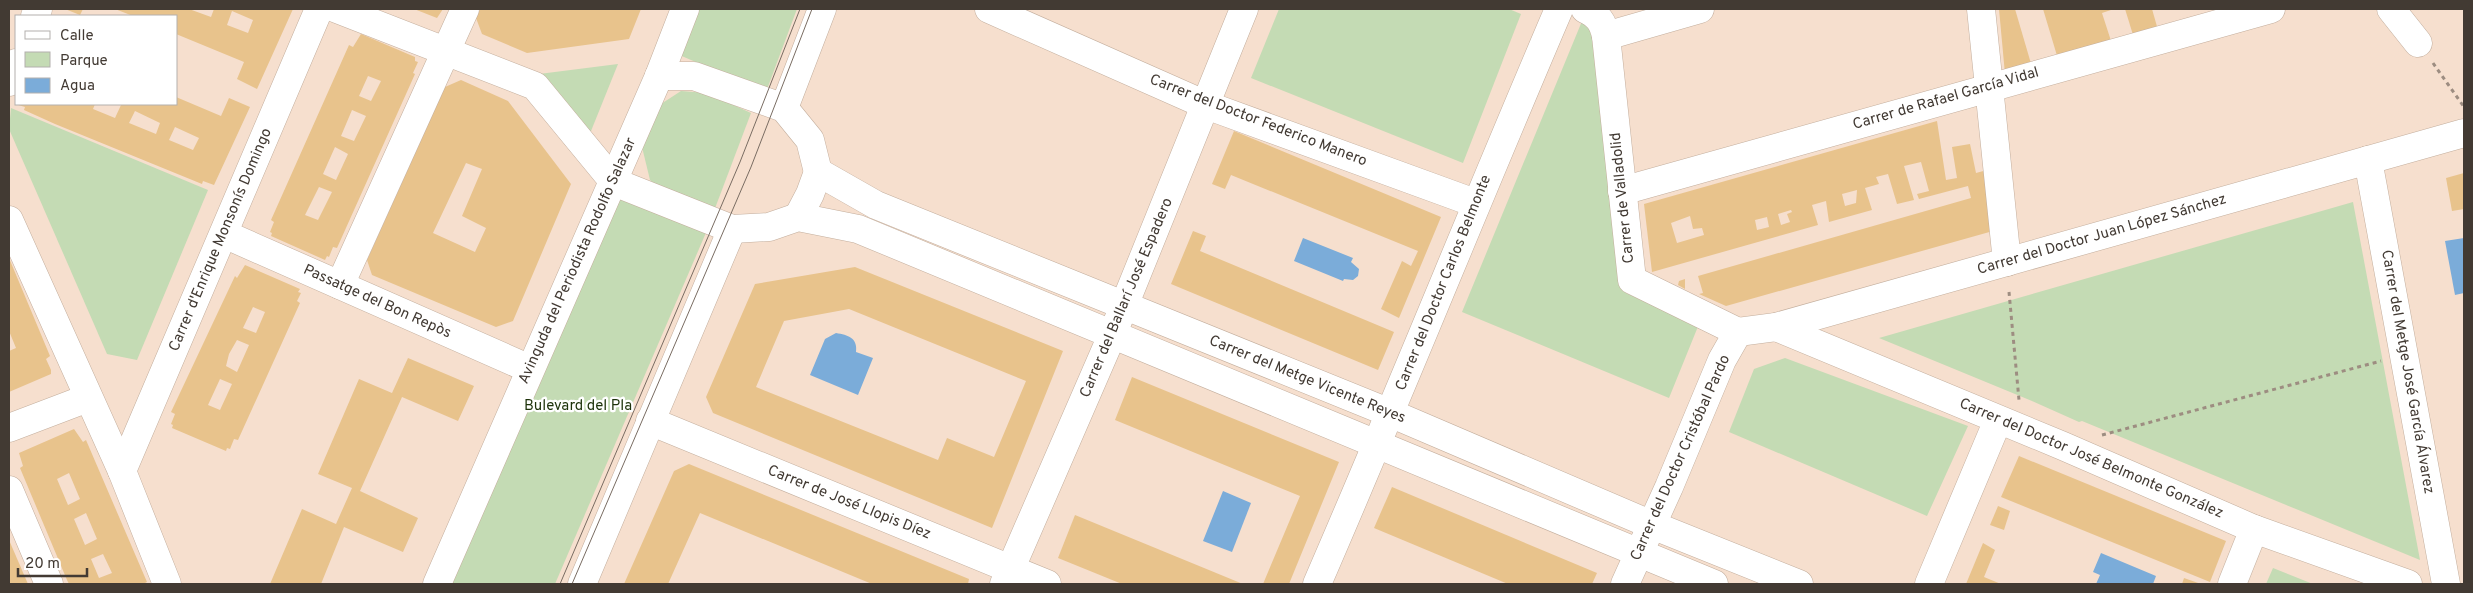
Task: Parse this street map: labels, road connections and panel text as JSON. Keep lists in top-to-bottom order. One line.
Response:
{"streets":{"street":["Carrer de Rafael García Vidal","Carrer del Doctor Federico Manero","Carrer de Valladolid","Carrer del Doctor Juan López Sánchez","Carrer d'Enrique Monsonís Domingo","Avinguda del Periodista Rodolfo Salazar","Carrer del Doctor Carlos Belmonte","Carrer del Ballarí José Espadero","Passatge del Bon Repòs","Carrer del Metge José García Álvarez","Carrer del Metge Vicente Reyes","Carrer del Doctor Cristóbal Pardo","Carrer del Doctor José Belmonte González","Carrer de José Llopis Díez"]},"crossings":[["Carrer de Rafael García Vidal","Carrer de Valladolid"],["Carrer del Doctor Federico Manero","Carrer del Doctor Carlos Belmonte"],["Carrer del Doctor Federico Manero","Carrer del Ballarí José Espadero"],["Carrer de Valladolid","Carrer del Doctor Juan López Sánchez"],["Carrer de Valladolid","Carrer del Doctor Cristóbal Pardo"],["Carrer del Doctor Juan López Sánchez","Carrer del Metge José García Álvarez"],["Carrer del Doctor Juan López Sánchez","Carrer del Doctor Cristóbal Pardo"],["Carrer del Doctor Juan López Sánchez","Carrer del Doctor José Belmonte González"],["Carrer d'Enrique Monsonís Domingo","Passatge del Bon Repòs"],["Avinguda del Periodista Rodolfo Salazar","Passatge del Bon Repòs"],["Carrer del Doctor Carlos Belmonte","Carrer del Metge Vicente Reyes"],["Carrer del Ballarí José Espadero","Carrer del Metge Vicente Reyes"],["Carrer del Ballarí José Espadero","Carrer de José Llopis Díez"],["Carrer del Metge Vicente Reyes","Carrer del Doctor Cristóbal Pardo"]],"parks":["Bulevard del Pla"],"legend":["Calle","Parque","Agua"],"scale_bar":"20 m"}
